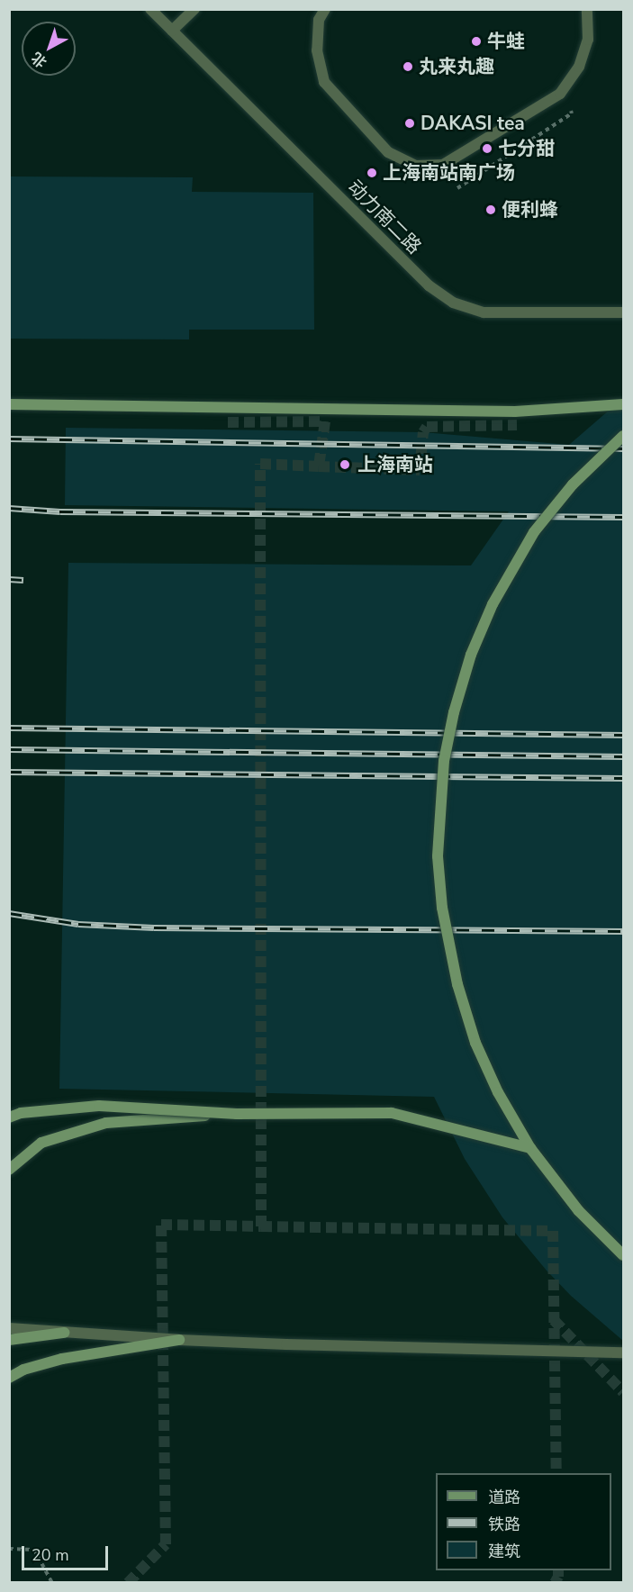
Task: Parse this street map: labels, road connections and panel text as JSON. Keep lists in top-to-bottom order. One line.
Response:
{"streets":{"lane":["动力南二路"]},"places":["牛蛙","丸来丸趣","DAKASI tea","七分甜","上海南站南广场","便利蜂","上海南站"],"legend":["道路","铁路","建筑"],"scale_bar":"20 m","north":"bottom left"}
